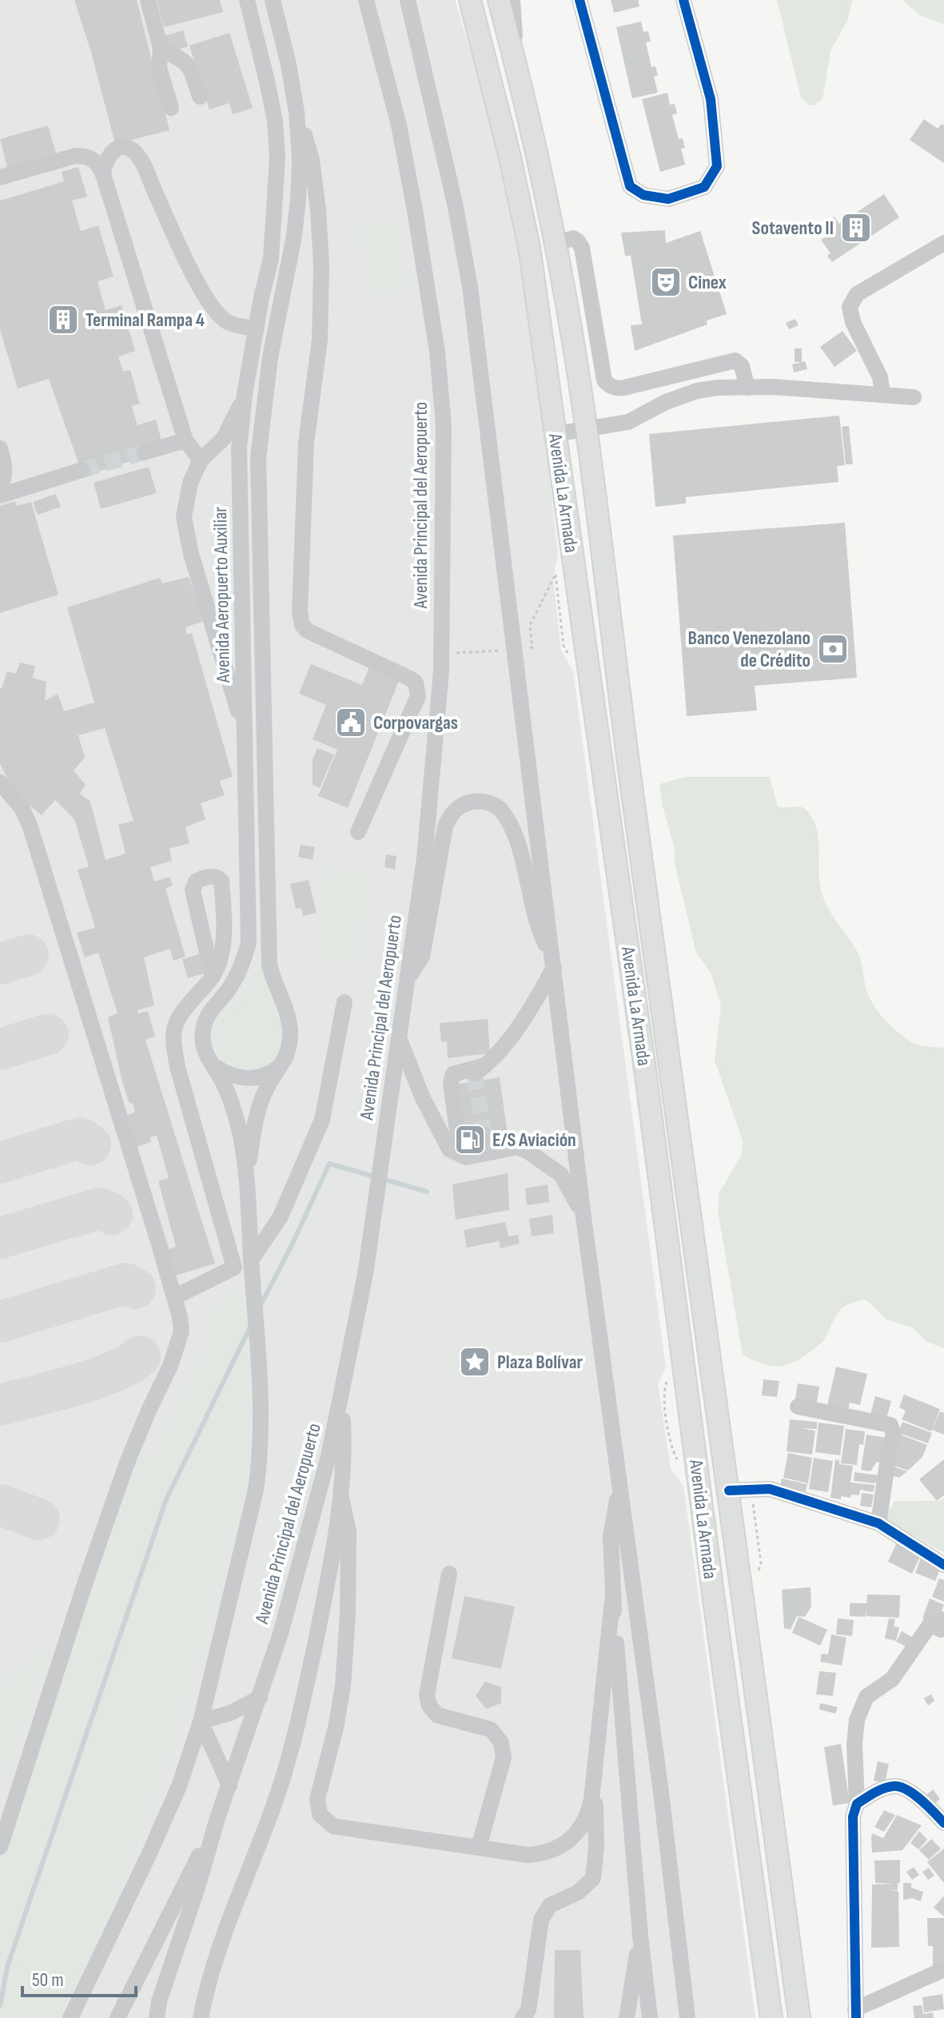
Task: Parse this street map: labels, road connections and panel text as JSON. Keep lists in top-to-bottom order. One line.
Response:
{"streets":{"main road":["Avenida La Armada"],"street":["Avenida Principal del Aeropuerto","Avenida Aeropuerto Auxiliar"]},"places":{"building":["Sotavento II","Terminal Rampa 4"],"theatre":["Cinex"],"bank":["Banco Venezolano de Crédito"],"public building":["Corpovargas"],"fuel station":["E/S Aviación"],"place":["Plaza Bolívar"]},"scale_bar":"50 m"}
